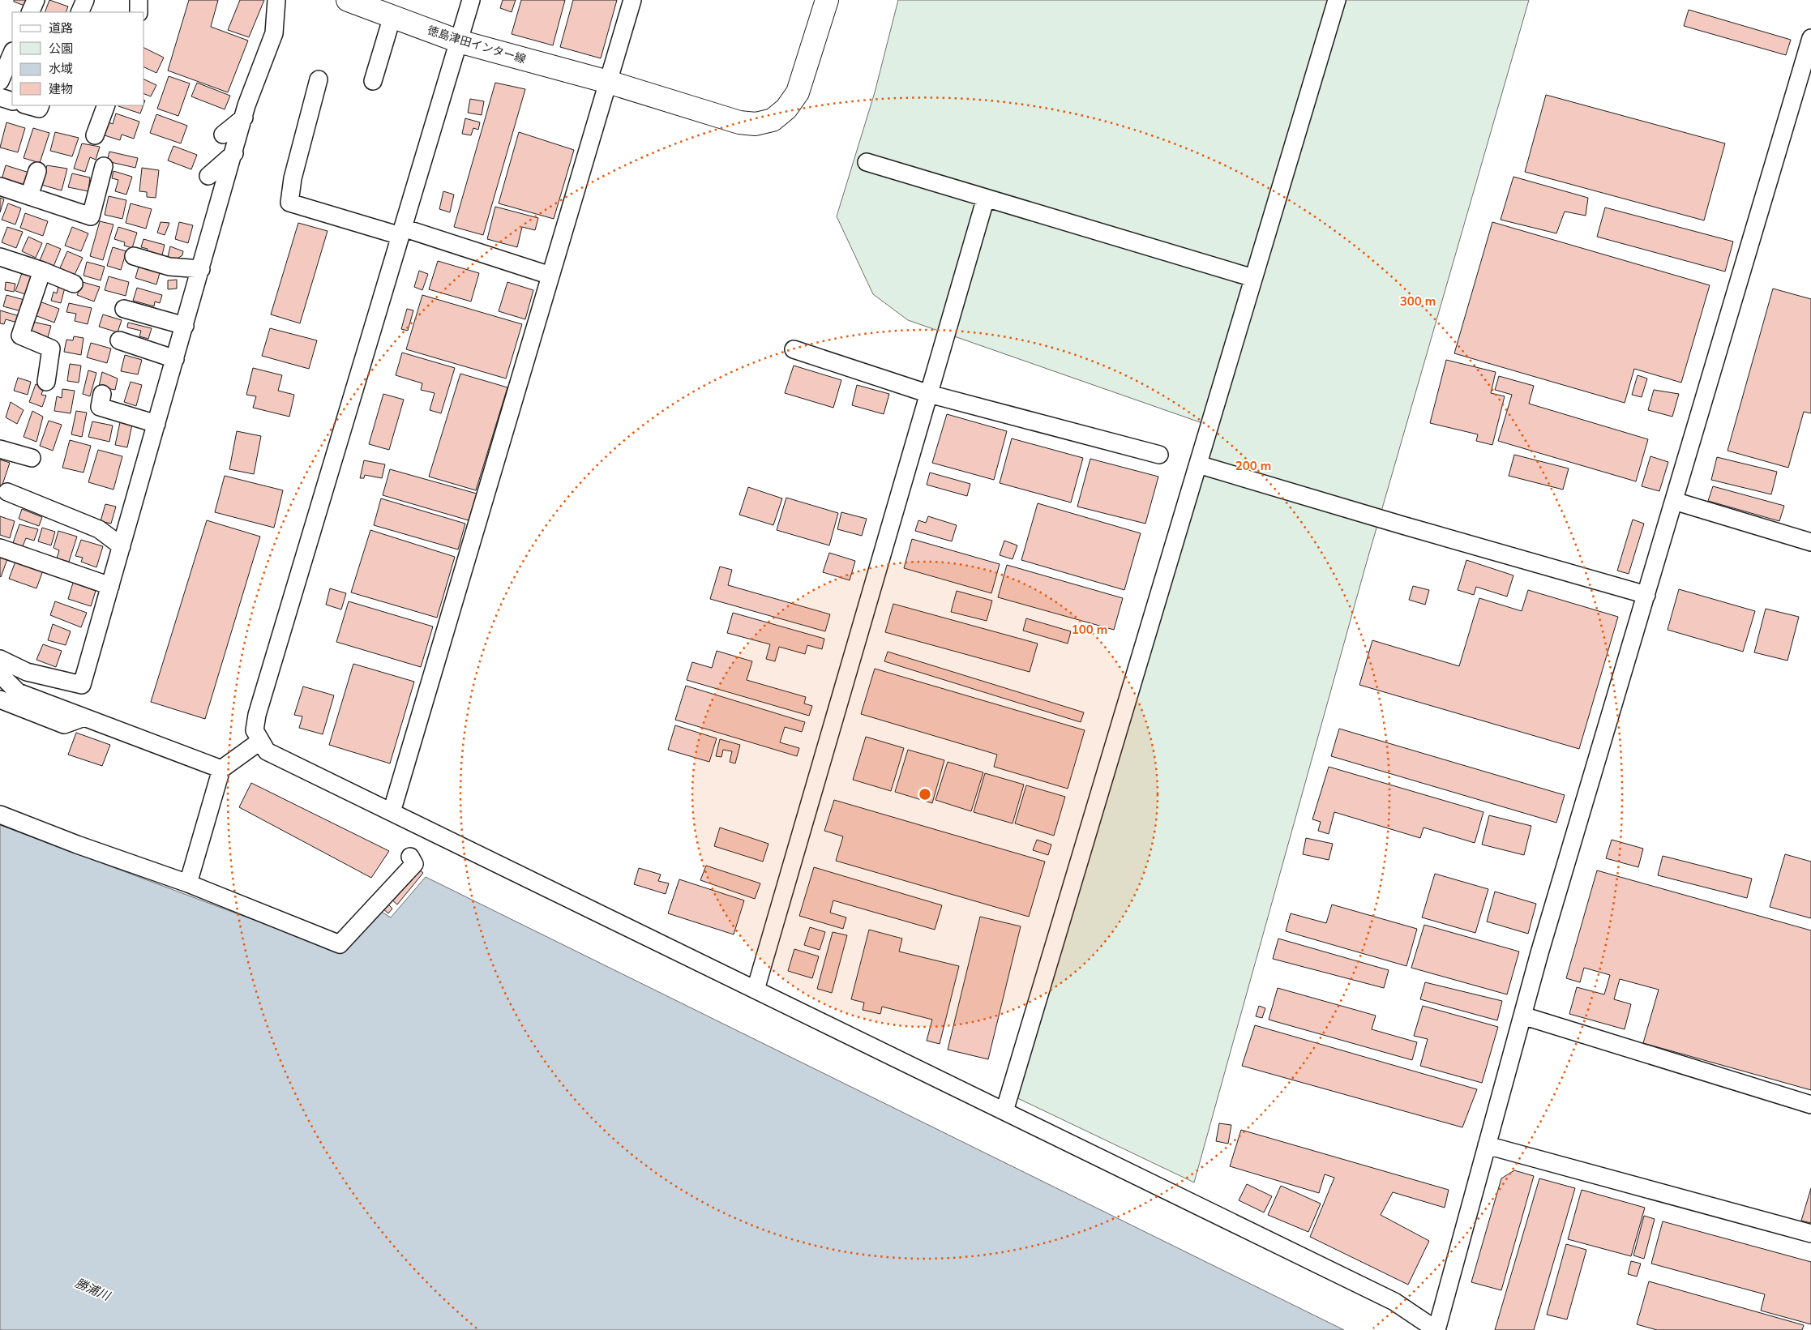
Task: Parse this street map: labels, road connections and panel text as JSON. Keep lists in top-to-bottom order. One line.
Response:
{"streets":{"main road":["徳島津田インター線"]},"water":["勝浦川"],"legend":["道路","公園","水域","建物"],"rings":["300 m","200 m","100 m"]}
